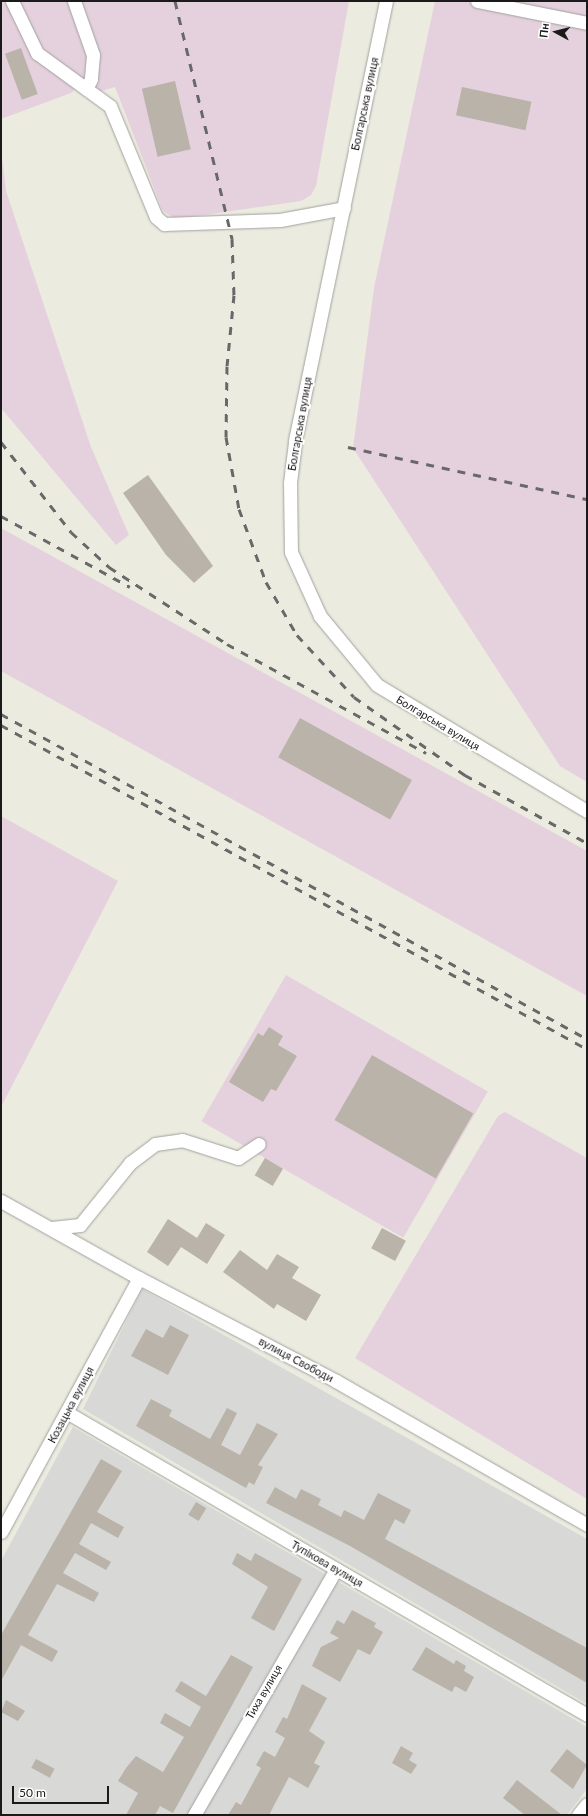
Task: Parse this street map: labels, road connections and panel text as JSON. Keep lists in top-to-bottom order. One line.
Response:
{"streets":{"street":["Болгарська вулиця","вулиця Свободи","Козацька вулиця","Тупікова вулиця","Тиха вулиця"]},"crossings":[["вулиця Свободи","Козацька вулиця"],["Козацька вулиця","Тупікова вулиця"],["Тупікова вулиця","Тиха вулиця"]],"scale_bar":"50 m","north":"left"}
